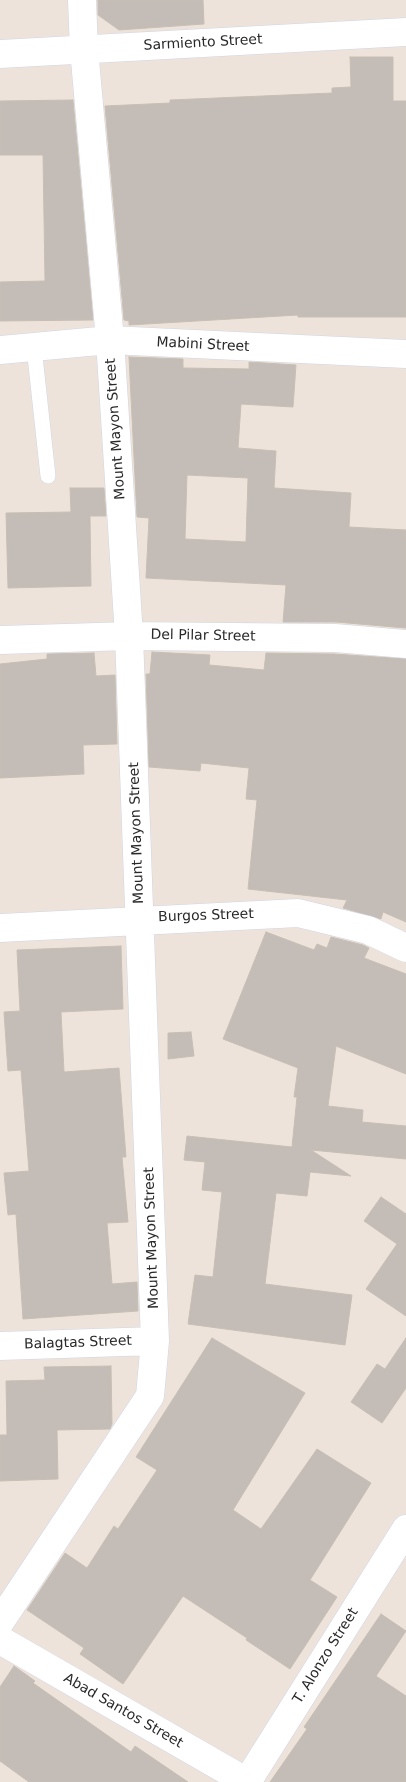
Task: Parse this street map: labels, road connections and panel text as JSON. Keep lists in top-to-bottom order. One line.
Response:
{"streets":{"street":["Sarmiento Street","Mabini Street","Mount Mayon Street","Del Pilar Street","Burgos Street","Balagtas Street","T. Alonzo Street","Abad Santos Street"]},"crossings":[["Sarmiento Street","Mount Mayon Street"],["Mabini Street","Mount Mayon Street"],["Mount Mayon Street","Del Pilar Street"],["Mount Mayon Street","Burgos Street"],["Mount Mayon Street","Balagtas Street"],["T. Alonzo Street","Abad Santos Street"]]}
